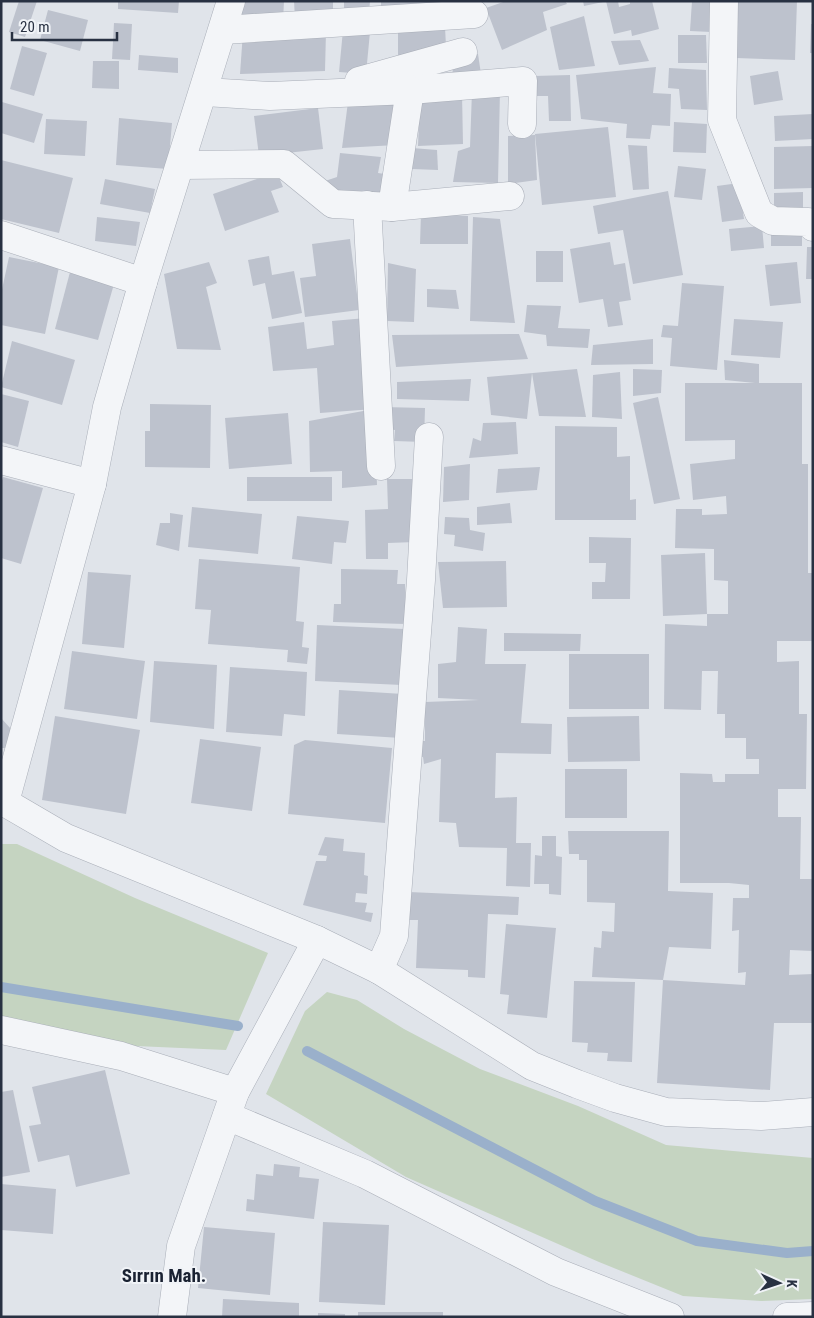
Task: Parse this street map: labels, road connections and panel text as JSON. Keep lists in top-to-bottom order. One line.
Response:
{"districts":["Sırrın Mah."],"scale_bar":"20 m","north":"right"}
